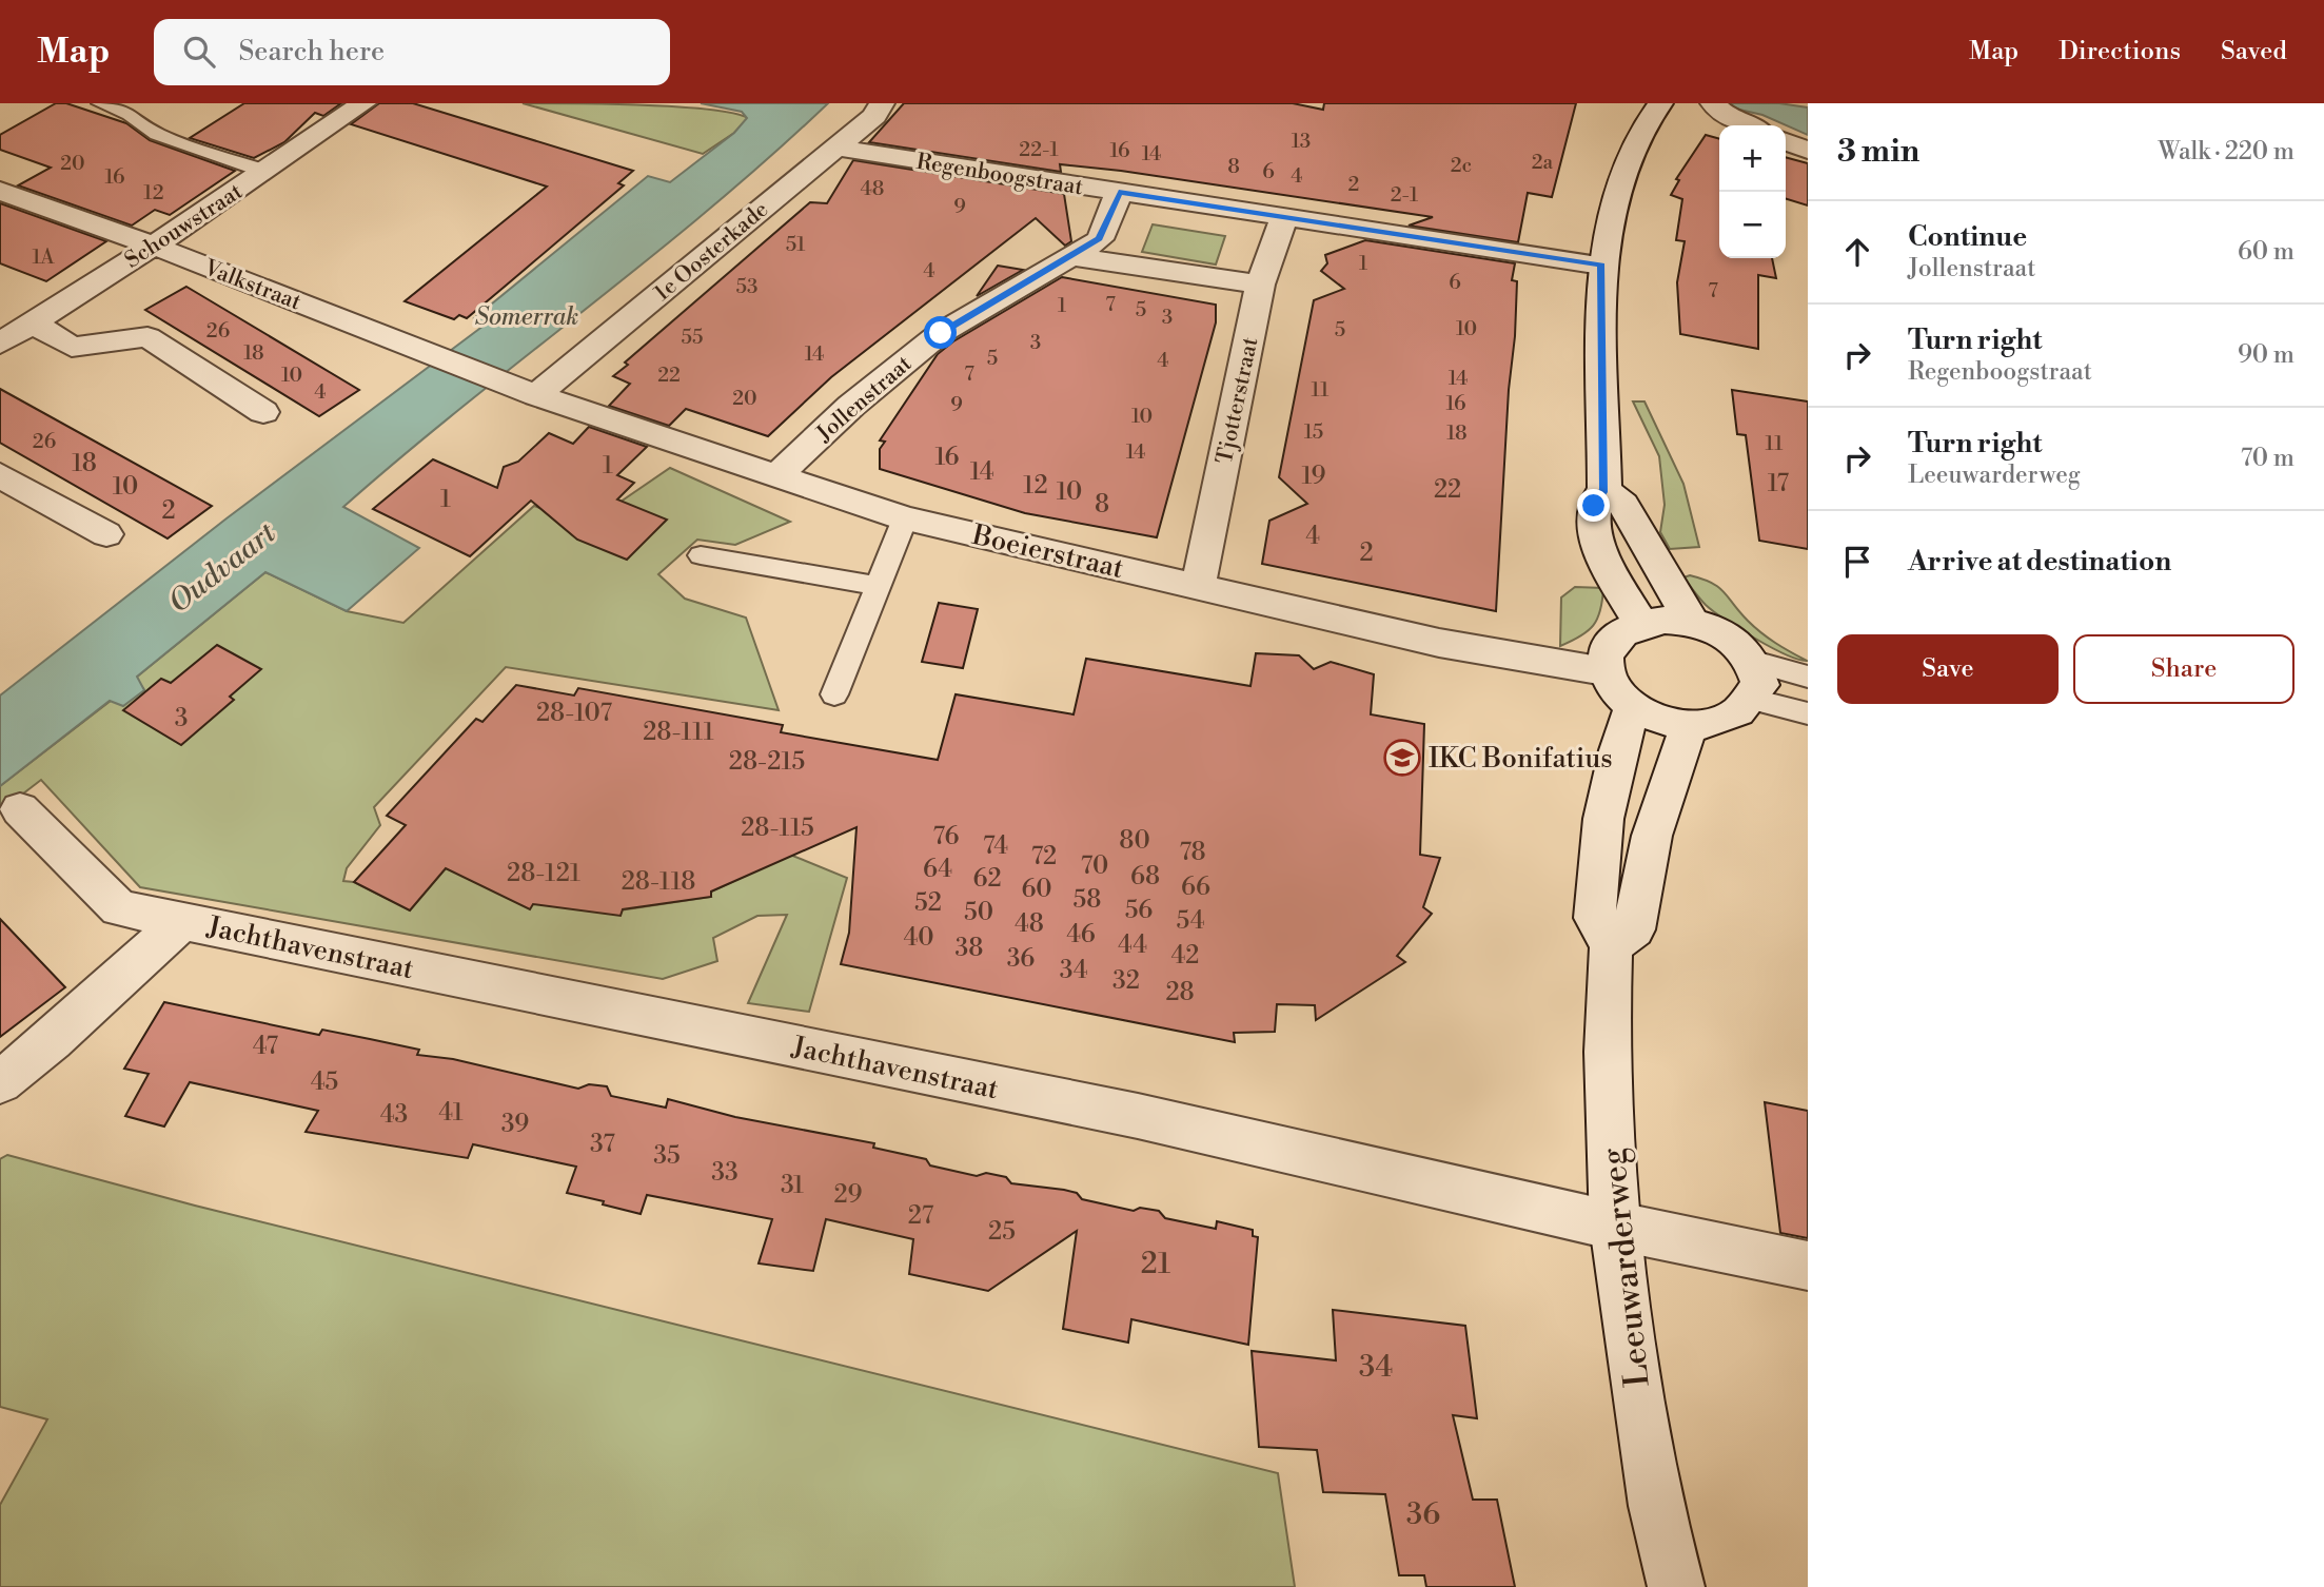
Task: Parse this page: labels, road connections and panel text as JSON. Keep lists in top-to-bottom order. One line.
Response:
{"streets":{"street":["Regenboogstraat","Schouwstraat","1e Oosterkade","Valkstraat","Jollenstraat","Tjotterstraat","Boeierstraat","Jachthavenstraat","Leeuwarderweg"]},"crossings":[["Regenboogstraat","1e Oosterkade"],["Regenboogstraat","Jollenstraat"],["Regenboogstraat","Tjotterstraat"],["Schouwstraat","Valkstraat"],["1e Oosterkade","Boeierstraat"],["Valkstraat","Boeierstraat"],["Jollenstraat","Boeierstraat"],["Tjotterstraat","Boeierstraat"],["Jachthavenstraat","Leeuwarderweg"]],"water":["Somerrak","Oudvaart"],"places":{"school or university":["IKC Bonifatius"]},"house_numbers":["13","22-1","16","14","2a","20","2c","8","6","4","16","2","48","12","2-1","9","51","1A","1","4","6","53","7","7","1","5","3","10","5","26","55","3","18","14","5","4","7","10","22","14","11","4","20","16","9","10","15","18","26","11","14","16","18","1","14","19","17","12","10","22","10","1","8","2","4","2","28-107","3","28-111","28-215","28-115","76","80","74","78","72","70","64","28-121","68","62","28-118","66","60","58","52","56","50","54","48","46","40","44","38","42","36","34","32","28","47","45","41","43","39","37","35","33","31","29","27","25","21","34","36"],"page":{"header":"Map","search":"Search here","nav":["Map","Directions","Saved"],"heading":["3 min","Walk · 220 m"],"map_buttons":["+","−"],"list":[["Continue","Jollenstraat","60 m"],["Turn right","Regenboogstraat","90 m"],["Turn right","Leeuwarderweg","70 m"],"Arrive at destination"],"buttons":["Save","Share"]}}
